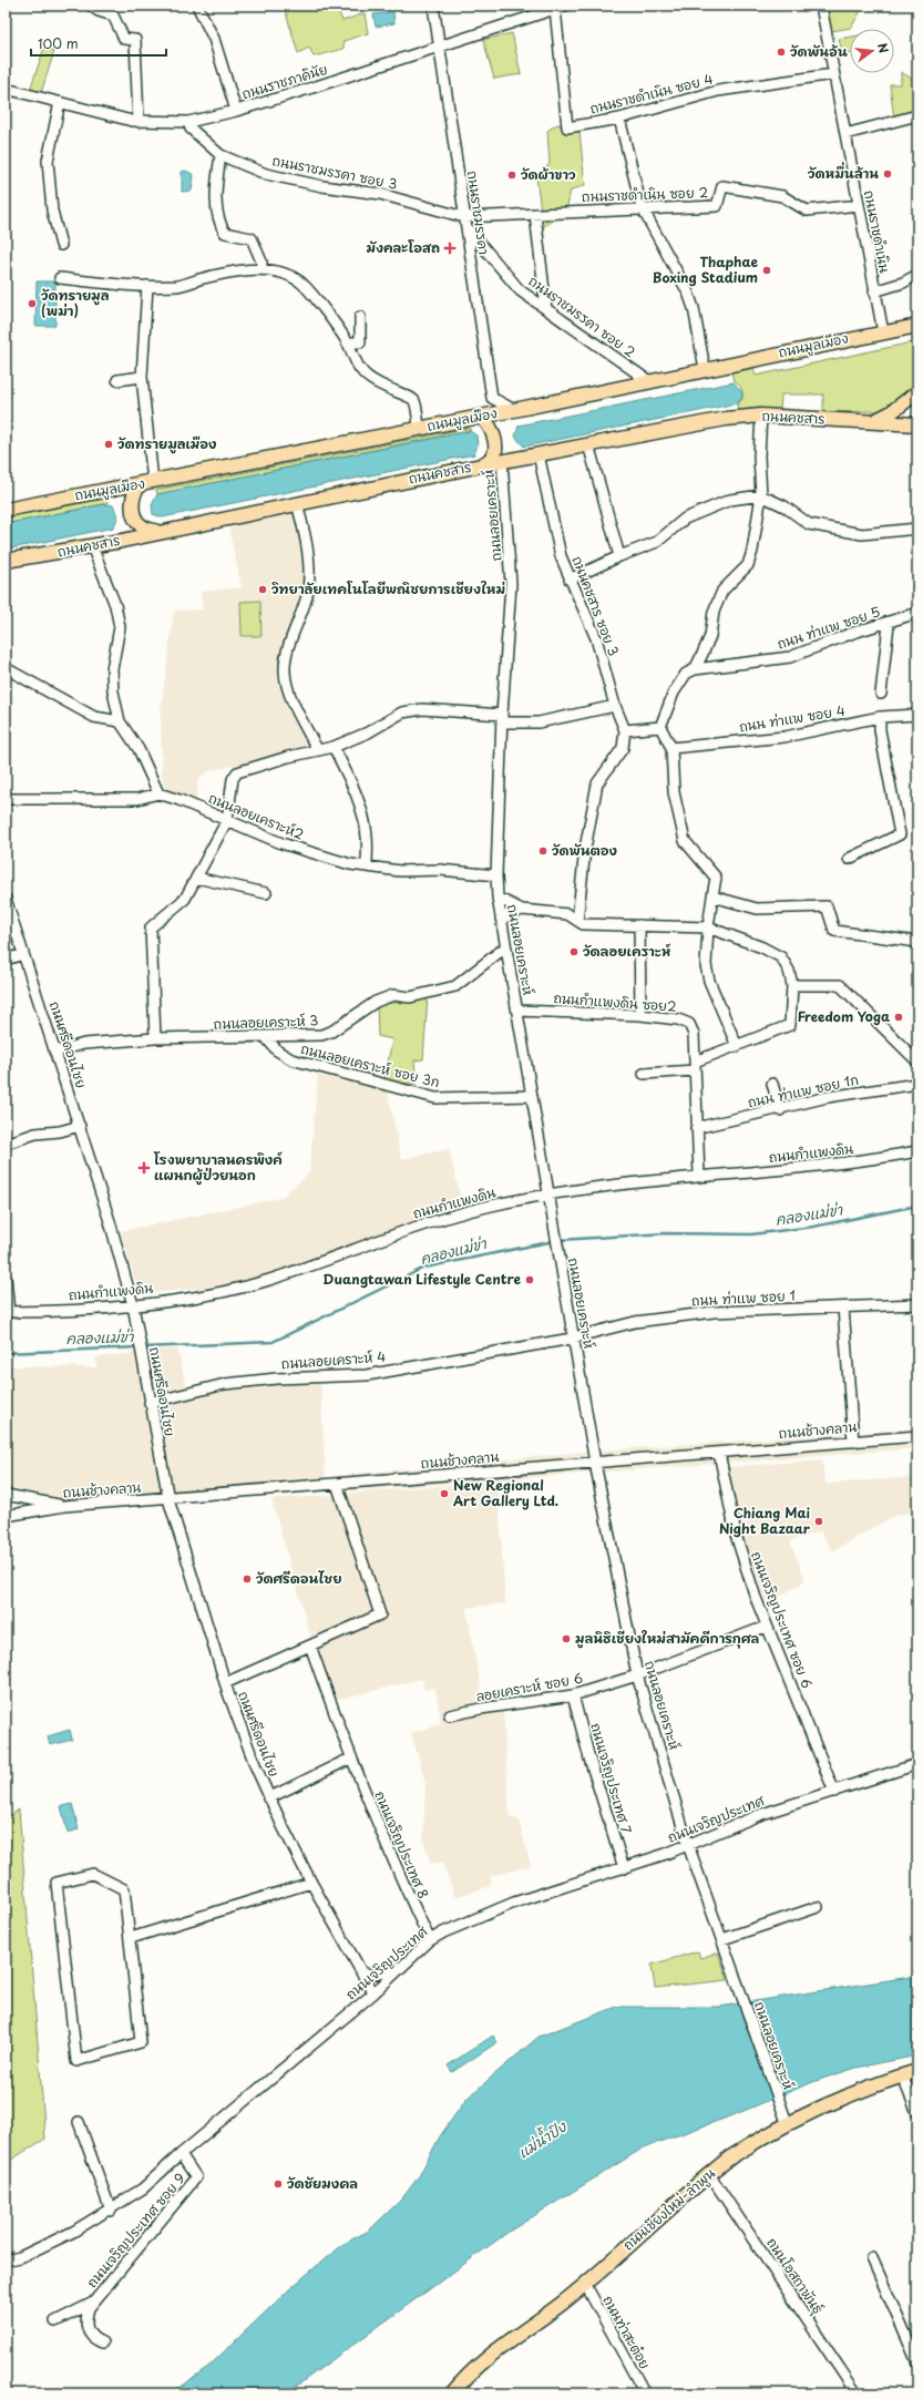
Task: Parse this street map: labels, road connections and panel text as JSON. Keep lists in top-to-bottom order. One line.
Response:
{"streets":{"main road":["ถนนมูลเมือง","ถนนคชสาร","ถนนเชียงใหม่-ลำพูน"],"street":["ถนนราชภาคินัย","ถนนราชดำเนิน ซอย 4","ถนนราชมรรคา ซอย 3","ถนนราชดำเนิน ซอย 2","ถนนราชมรรคา","ถนนราชดำเนิน","ถนนราชมรรคา ซอย 2","ถนนลอยเคราะห์","ถนนคชสาร ซอย 3","ถนน ท่าแพ ซอย 5","ถนน ท่าแพ ซอย 4","ถนนลอยเคราะห์2","ถนนกำแพงดิน ซอย2","ถนนลอยเคราะห์ 3","ถนนศรีดอนไชย","ถนนลอยเคราะห์ ซอย 3ก","ถนน ท่าแพ ซอย 1ก","ถนนกำแพงดิน","ถนน ท่าแพ ซอย 1","ถนนลอยเคราะห์ 4","ถนนช้างคลาน","ถนนเจริญประเทศ ซอย 6","ลอยเคราะห์ ซอย 6","ถนนเจริญประเทศ 7","ถนนเจริญประเทศ","ถนนเจริญประเทศ 8","ถนนเจริญประเทศ ซอย 9","ถนนโอสถาพันธุ์","ถนนท่าสะต๋อย"]},"crossings":[["ถนนราชภาคินัย","ถนนราชดำเนิน ซอย 4"],["ถนนราชภาคินัย","ถนนราชมรรคา ซอย 3"],["ถนนราชภาคินัย","ถนนราชมรรคา"],["ถนนราชดำเนิน ซอย 4","ถนนราชดำเนิน"],["ถนนราชมรรคา ซอย 3","ถนนราชดำเนิน ซอย 2"],["ถนนราชมรรคา ซอย 3","ถนนราชมรรคา"],["ถนนราชมรรคา ซอย 3","ถนนราชมรรคา ซอย 2"],["ถนนราชดำเนิน ซอย 2","ถนนราชดำเนิน"],["ถนนราชมรรคา","ถนนราชมรรคา ซอย 2"],["ถนนราชมรรคา","ถนนมูลเมือง"],["ถนนราชดำเนิน","ถนนมูลเมือง"],["ถนนราชมรรคา ซอย 2","ถนนมูลเมือง"],["ถนนคชสาร","ถนนลอยเคราะห์"],["ถนนคชสาร","ถนนคชสาร ซอย 3"],["ถนนลอยเคราะห์","ถนนลอยเคราะห์2"],["ถนนลอยเคราะห์","ถนนกำแพงดิน ซอย2"],["ถนนลอยเคราะห์","ถนนลอยเคราะห์ 3"],["ถนนลอยเคราะห์","ถนนลอยเคราะห์ ซอย 3ก"],["ถนนลอยเคราะห์","ถนนกำแพงดิน"],["ถนนลอยเคราะห์","ถนน ท่าแพ ซอย 1"],["ถนนลอยเคราะห์","ถนนลอยเคราะห์ 4"],["ถนนลอยเคราะห์","ถนนช้างคลาน"],["ถนนลอยเคราะห์","ลอยเคราะห์ ซอย 6"],["ถนนลอยเคราะห์","ถนนเจริญประเทศ"],["ถนนลอยเคราะห์","ถนนเชียงใหม่-ลำพูน"],["ถนนกำแพงดิน ซอย2","ถนน ท่าแพ ซอย 1ก"],["ถนนกำแพงดิน ซอย2","ถนนกำแพงดิน"],["ถนนลอยเคราะห์ 3","ถนนศรีดอนไชย"],["ถนนลอยเคราะห์ 3","ถนนลอยเคราะห์ ซอย 3ก"],["ถนนศรีดอนไชย","ถนนกำแพงดิน"],["ถนนศรีดอนไชย","ถนนลอยเคราะห์ 4"],["ถนนศรีดอนไชย","ถนนช้างคลาน"],["ถนนศรีดอนไชย","ถนนเจริญประเทศ"],["ถนน ท่าแพ ซอย 1","ถนนลอยเคราะห์ 4"],["ถนนช้างคลาน","ถนนเจริญประเทศ ซอย 6"],["ถนนเจริญประเทศ ซอย 6","ลอยเคราะห์ ซอย 6"],["ถนนเจริญประเทศ ซอย 6","ถนนเจริญประเทศ"],["ลอยเคราะห์ ซอย 6","ถนนเจริญประเทศ 7"],["ถนนเจริญประเทศ 7","ถนนเจริญประเทศ"],["ถนนเจริญประเทศ","ถนนเจริญประเทศ 8"],["ถนนเจริญประเทศ","ถนนเจริญประเทศ ซอย 9"],["ถนนเชียงใหม่-ลำพูน","ถนนโอสถาพันธุ์"],["ถนนเชียงใหม่-ลำพูน","ถนนท่าสะต๋อย"]],"water":["คลองแม่ข่า","แม่น้ำปิง"],"places":{"other":["วัดพันอ้น","วัดหมื่นล้าน","วัดผ้าขาว","Thaphae Boxing Stadium","วัดทรายมูล (พม่า)","วัดทรายมูลเมือง","วิทยาลัยเทคโนโลยีพณิชยการเชียงใหม่","วัดพันตอง","วัดลอยเคราะห์","Freedom Yoga","Duangtawan Lifestyle Centre","New Regional Art Gallery Ltd.","Chiang Mai Night Bazaar","วัดศรีดอนไชย","มูลนิธิเชียงใหม่สามัคคีการกุศล","วัดชัยมงคล"],"health":["มังคละโอสถ","โรงพยาบาลนครพิงค์ แผนกผู้ป่วยนอก"]},"scale_bar":"100 m","north":"right"}
